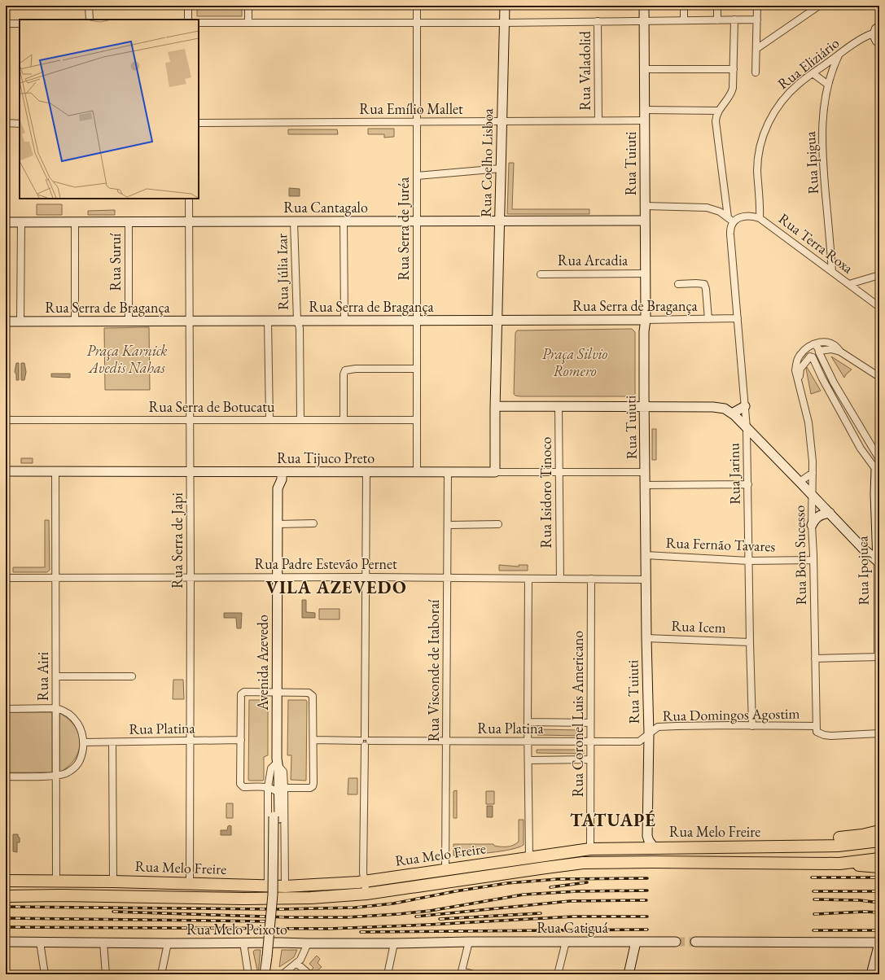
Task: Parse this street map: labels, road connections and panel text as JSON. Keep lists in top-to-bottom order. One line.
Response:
{"streets":{"highway":["Rua Melo Freire"],"street":["Rua Eliziário","Rua Valadolid","Rua Emílio Mallet","Rua Coelho Lisboa","Rua Ipigua","Rua Tuiuti","Rua Cantagalo","Rua Serra de Juréa","Rua Terra Roxa","Rua Arcadia","Rua Suruí","Rua Júlia Izar","Rua Serra de Bragança","Rua Serra de Botucatu","Rua Tijuco Preto","Rua Jarinu","Rua Isidoro Tinoco","Rua Serra de Japi","Rua Fernão Tavares","Rua Bom Sucesso","Rua Padre Estevão Pernet","Rua Ipojuca","Rua Icem","Avenida Azevedo","Rua Visconde de Itaboraí","Rua Airi","Rua Coronel Luis Americano","Rua Domingos Agostim","Rua Platina","Rua Catiguá","Rua Melo Peixoto"]},"crossings":[["Rua Eliziário","Rua Ipigua"],["Rua Eliziário","Rua Terra Roxa"],["Rua Valadolid","Rua Emílio Mallet"],["Rua Emílio Mallet","Rua Coelho Lisboa"],["Rua Emílio Mallet","Rua Tuiuti"],["Rua Emílio Mallet","Rua Serra de Juréa"],["Rua Coelho Lisboa","Rua Cantagalo"],["Rua Coelho Lisboa","Rua Serra de Bragança"],["Rua Ipigua","Rua Terra Roxa"],["Rua Tuiuti","Rua Cantagalo"],["Rua Tuiuti","Rua Arcadia"],["Rua Tuiuti","Rua Serra de Bragança"],["Rua Tuiuti","Rua Tijuco Preto"],["Rua Tuiuti","Rua Fernão Tavares"],["Rua Tuiuti","Rua Padre Estevão Pernet"],["Rua Tuiuti","Rua Icem"],["Rua Tuiuti","Rua Domingos Agostim"],["Rua Tuiuti","Rua Platina"],["Rua Tuiuti","Rua Melo Freire"],["Rua Cantagalo","Rua Serra de Juréa"],["Rua Cantagalo","Rua Suruí"],["Rua Cantagalo","Rua Júlia Izar"],["Rua Cantagalo","Rua Serra de Japi"],["Rua Serra de Juréa","Rua Serra de Bragança"],["Rua Serra de Juréa","Rua Serra de Botucatu"],["Rua Serra de Juréa","Rua Tijuco Preto"],["Rua Terra Roxa","Rua Jarinu"],["Rua Suruí","Rua Serra de Bragança"],["Rua Júlia Izar","Rua Serra de Bragança"],["Rua Júlia Izar","Rua Serra de Botucatu"],["Rua Serra de Bragança","Rua Jarinu"],["Rua Serra de Bragança","Rua Serra de Japi"],["Rua Serra de Botucatu","Rua Serra de Japi"],["Rua Tijuco Preto","Rua Isidoro Tinoco"],["Rua Tijuco Preto","Rua Serra de Japi"],["Rua Tijuco Preto","Avenida Azevedo"],["Rua Tijuco Preto","Rua Visconde de Itaboraí"],["Rua Tijuco Preto","Rua Airi"],["Rua Jarinu","Rua Fernão Tavares"],["Rua Jarinu","Rua Icem"],["Rua Jarinu","Rua Domingos Agostim"],["Rua Isidoro Tinoco","Rua Padre Estevão Pernet"],["Rua Serra de Japi","Rua Padre Estevão Pernet"],["Rua Serra de Japi","Rua Platina"],["Rua Serra de Japi","Rua Melo Freire"],["Rua Fernão Tavares","Rua Bom Sucesso"],["Rua Bom Sucesso","Rua Domingos Agostim"],["Rua Padre Estevão Pernet","Avenida Azevedo"],["Rua Padre Estevão Pernet","Rua Visconde de Itaboraí"],["Rua Padre Estevão Pernet","Rua Airi"],["Rua Padre Estevão Pernet","Rua Coronel Luis Americano"],["Avenida Azevedo","Rua Melo Freire"],["Rua Visconde de Itaboraí","Rua Platina"],["Rua Visconde de Itaboraí","Rua Melo Freire"],["Rua Airi","Rua Melo Freire"],["Rua Coronel Luis Americano","Rua Platina"],["Rua Coronel Luis Americano","Rua Melo Freire"],["Rua Domingos Agostim","Rua Platina"],["Rua Catiguá","Rua Melo Peixoto"]],"districts":["VILA AZEVEDO","TATUAPÉ"],"parks":["Praça Karnick Avedis Nahas","Praça Silvio Romero"]}
